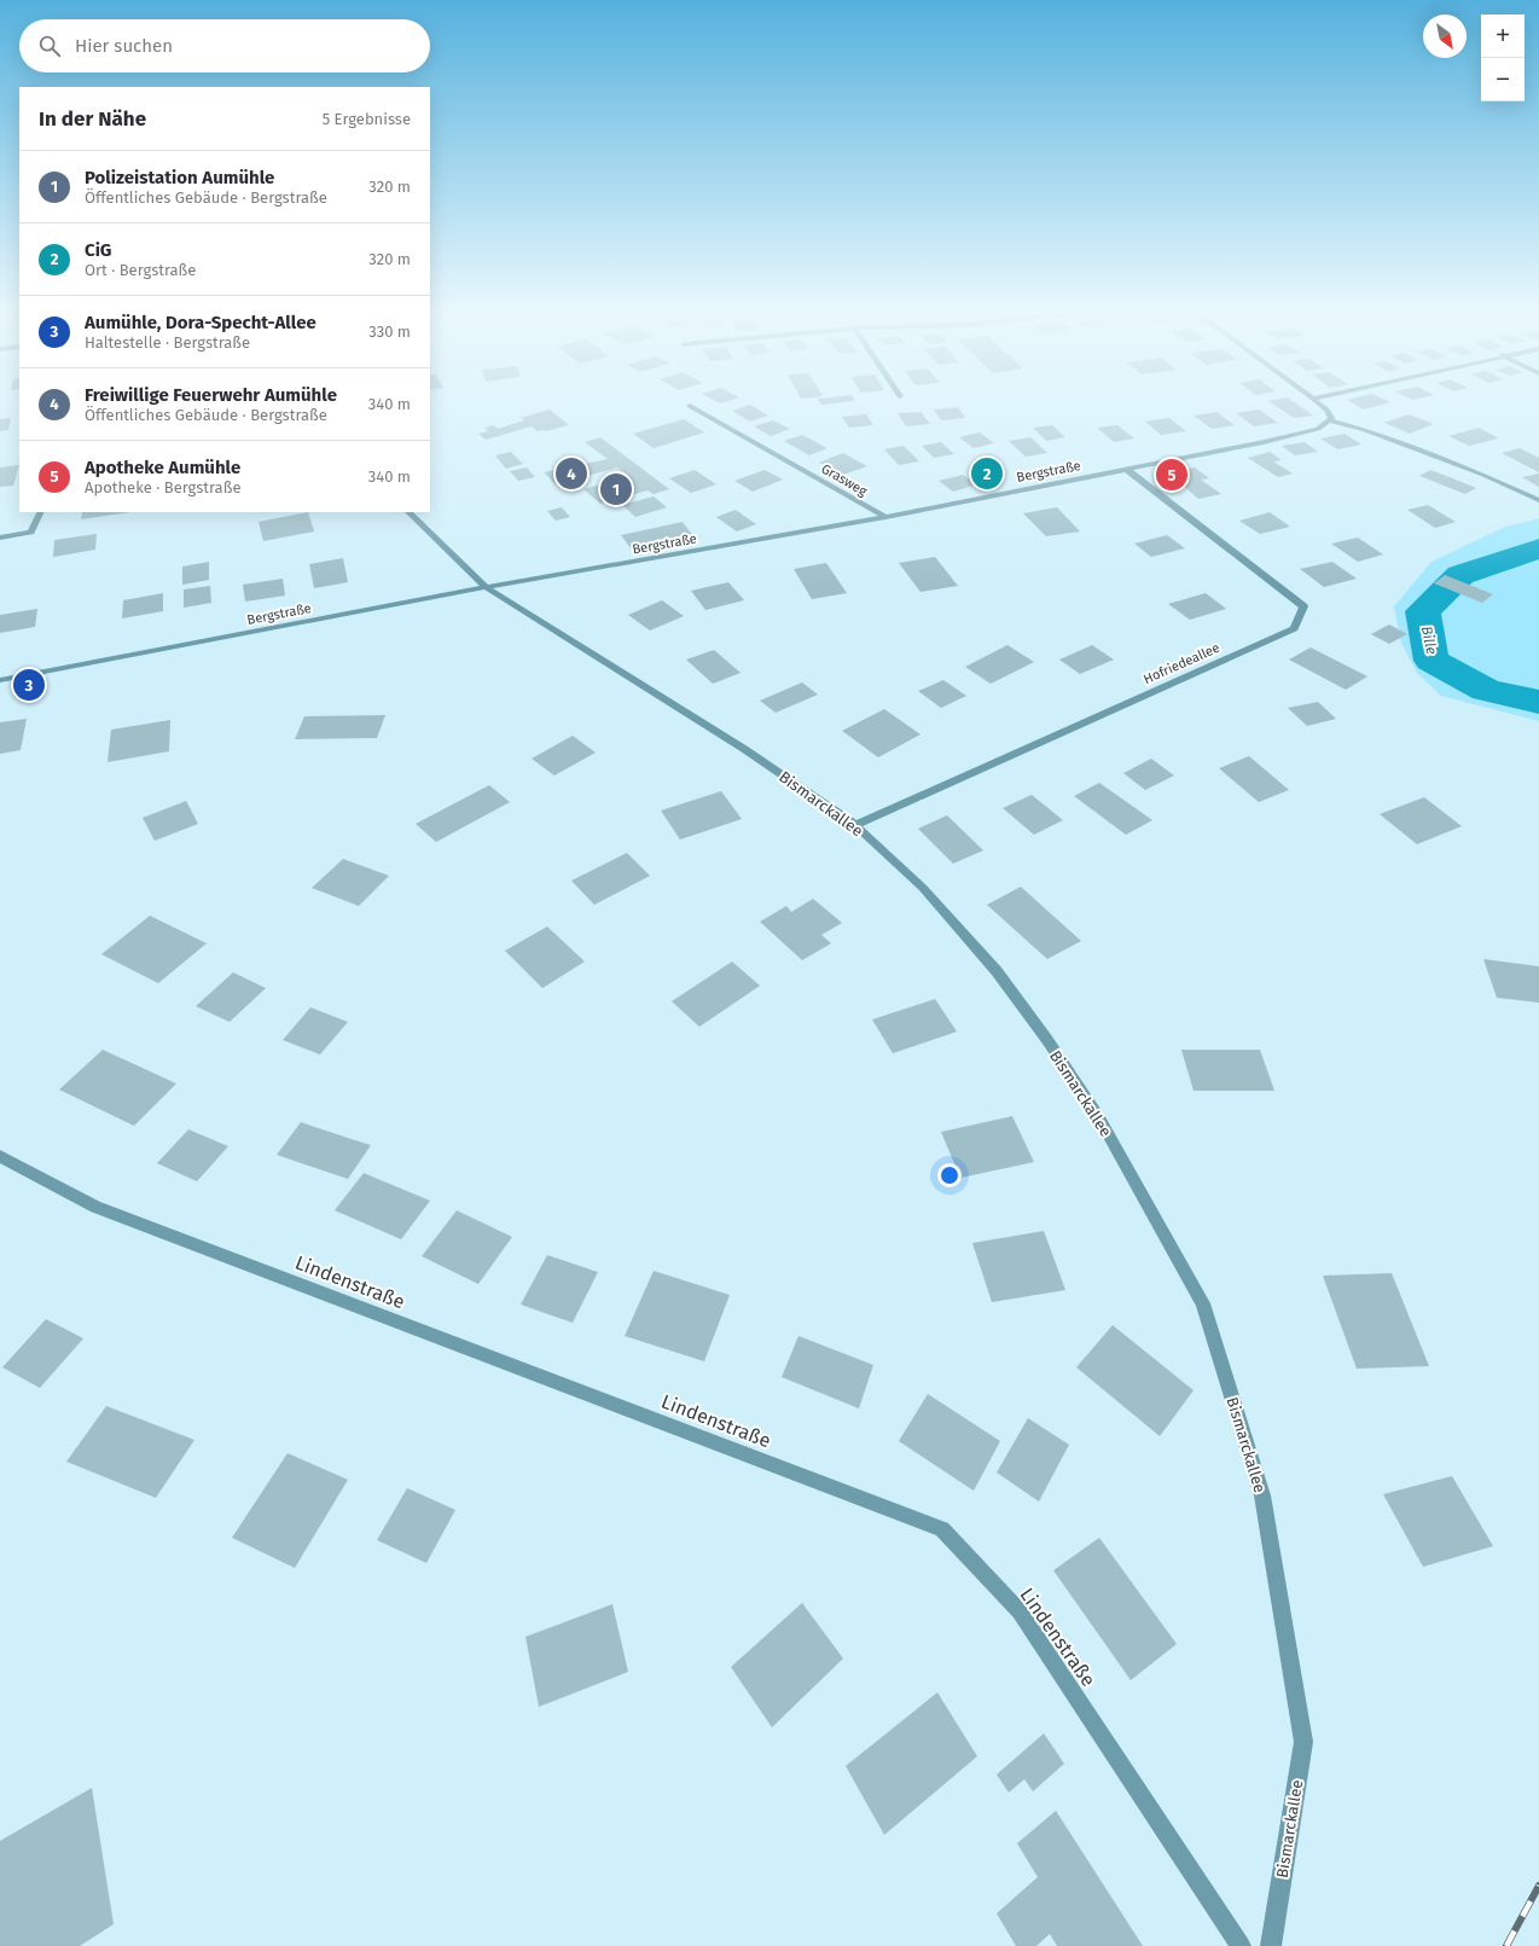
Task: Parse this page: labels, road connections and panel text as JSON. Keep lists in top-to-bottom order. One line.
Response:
{"streets":{"street":["Bergstraße","Grasweg","Hofriedeallee","Bismarckallee","Lindenstraße"]},"crossings":[["Bergstraße","Grasweg"],["Bergstraße","Hofriedeallee"],["Bergstraße","Bismarckallee"],["Hofriedeallee","Bismarckallee"]],"water":["Bille"],"north":"bottom right","page":{"map_buttons":["+","−"],"search":"Hier suchen","heading":["In der Nähe","5 Ergebnisse"],"list":[{"mark":"1","name":"Polizeistation Aumühle","note":"Öffentliches Gebäude · Bergstraße","value":"320 m"},{"mark":"2","name":"CiG","note":"Ort · Bergstraße","value":"320 m"},{"mark":"3","name":"Aumühle, Dora-Specht-Allee","note":"Haltestelle · Bergstraße","value":"330 m"},{"mark":"4","name":"Freiwillige Feuerwehr Aumühle","note":"Öffentliches Gebäude · Bergstraße","value":"340 m"},{"mark":"5","name":"Apotheke Aumühle","note":"Apotheke · Bergstraße","value":"340 m"}],"pins":["2","4","5","1","3"]}}
